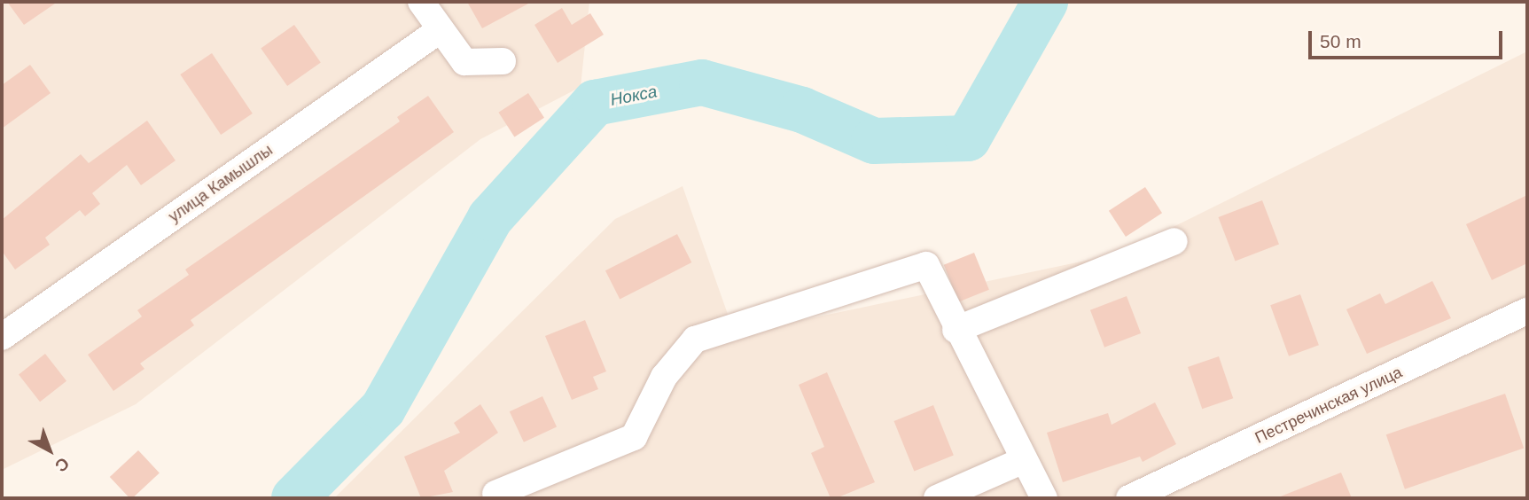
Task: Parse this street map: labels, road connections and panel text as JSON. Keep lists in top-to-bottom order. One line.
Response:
{"streets":{"street":["улица Камышлы","Пестречинская улица"]},"water":["Нокса"],"scale_bar":"50 m","north":"bottom right"}
